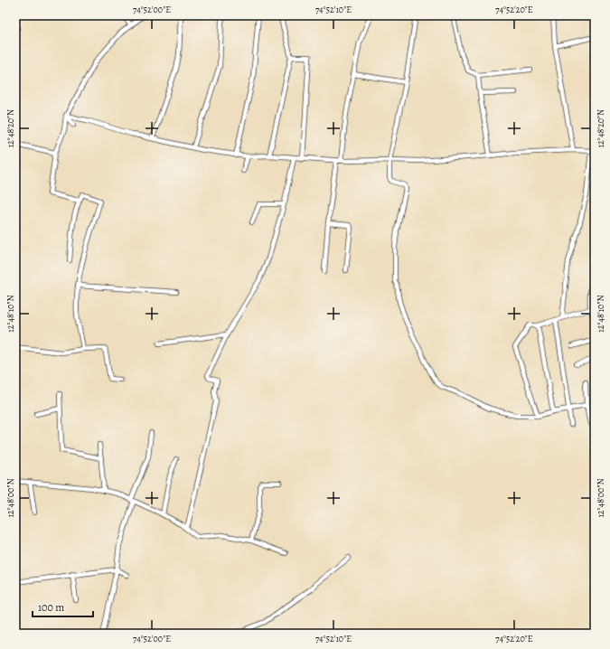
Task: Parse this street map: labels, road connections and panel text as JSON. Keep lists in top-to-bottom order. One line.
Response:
{"scale_bar":"100 m","coordinates":["74°52'00\"E","74°52'10\"E","74°52'20\"E","12°48'20\"N","12°48'10\"N","12°48'00\"N"]}
